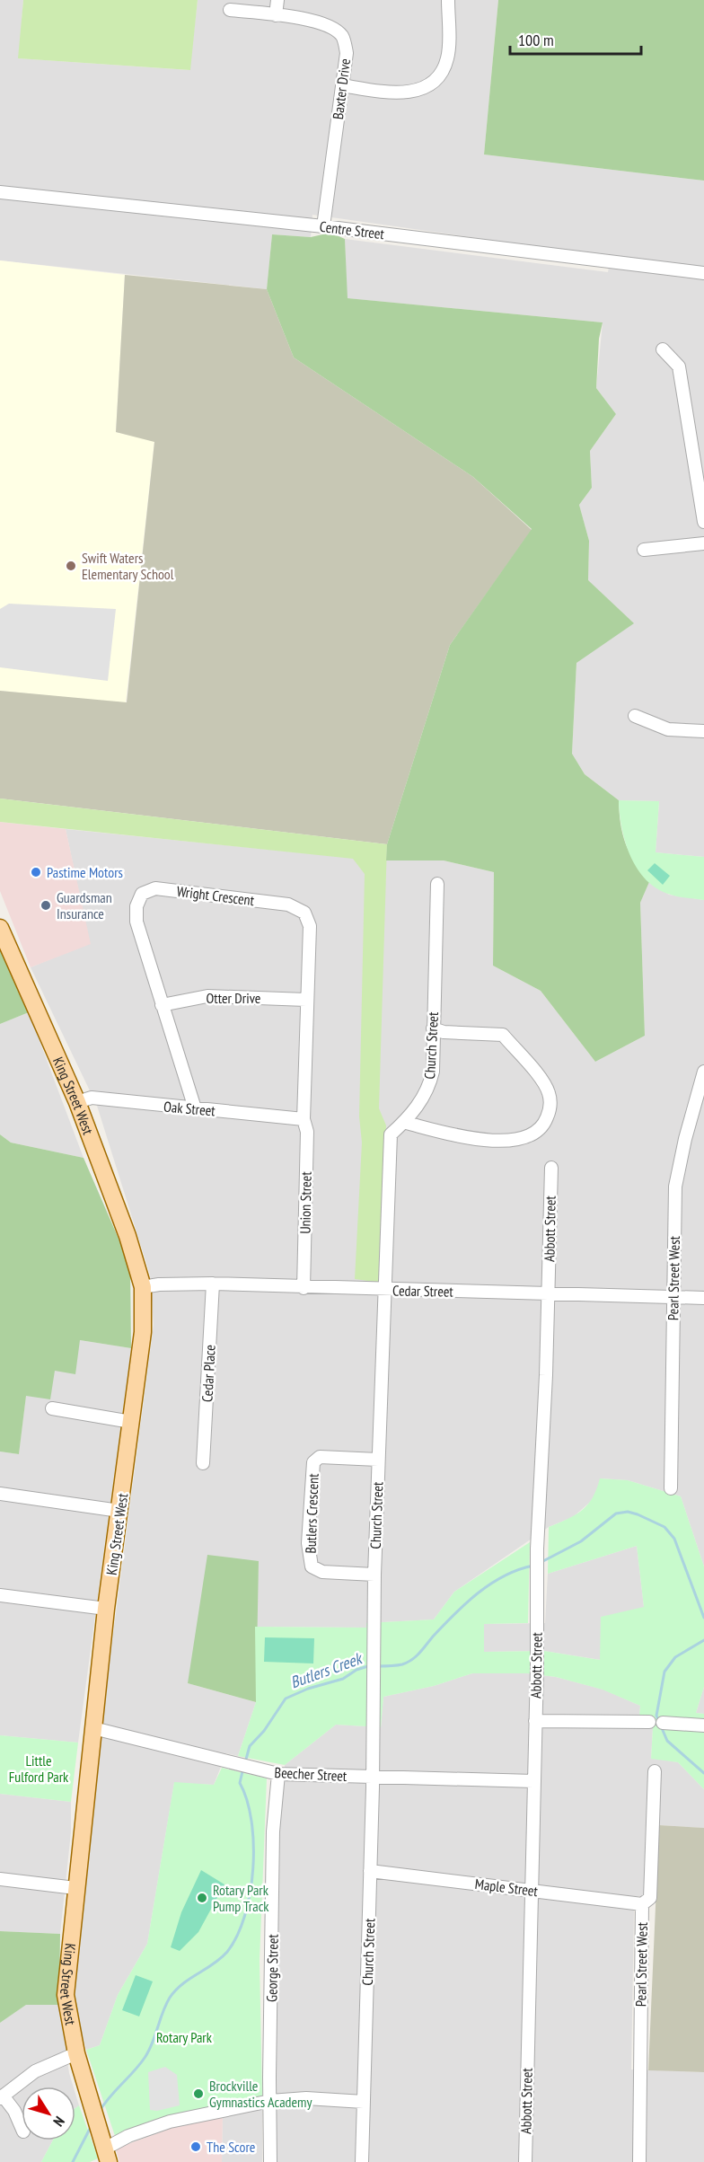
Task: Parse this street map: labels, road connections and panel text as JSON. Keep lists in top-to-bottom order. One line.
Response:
{"streets":{"main road":["King Street West"],"street":["Baxter Drive","Centre Street","Wright Crescent","Otter Drive","Church Street","Oak Street","Union Street","Abbott Street","Pearl Street West","Cedar Street","Cedar Place","Butlers Crescent","Beecher Street","Maple Street","George Street"]},"crossings":[["Baxter Drive","Centre Street"],["Wright Crescent","Otter Drive"],["Wright Crescent","Oak Street"],["Wright Crescent","Union Street"],["Church Street","Cedar Street"],["Church Street","Butlers Crescent"],["Church Street","Beecher Street"],["Church Street","Maple Street"],["King Street West","Oak Street"],["King Street West","Cedar Street"],["King Street West","Beecher Street"],["Oak Street","Union Street"],["Union Street","Cedar Street"],["Abbott Street","Cedar Street"],["Abbott Street","Beecher Street"],["Abbott Street","Maple Street"],["Pearl Street West","Cedar Street"],["Pearl Street West","Maple Street"],["Cedar Street","Cedar Place"],["Beecher Street","George Street"]],"water":["Butlers Creek"],"parks":["Little Fulford Park","Rotary Park"],"places":["Swift Waters Elementary School","Pastime Motors","Guardsman Insurance","Rotary Park Pump Track","Brockville Gymnastics Academy","The Score"],"scale_bar":"100 m","north":"bottom right"}
